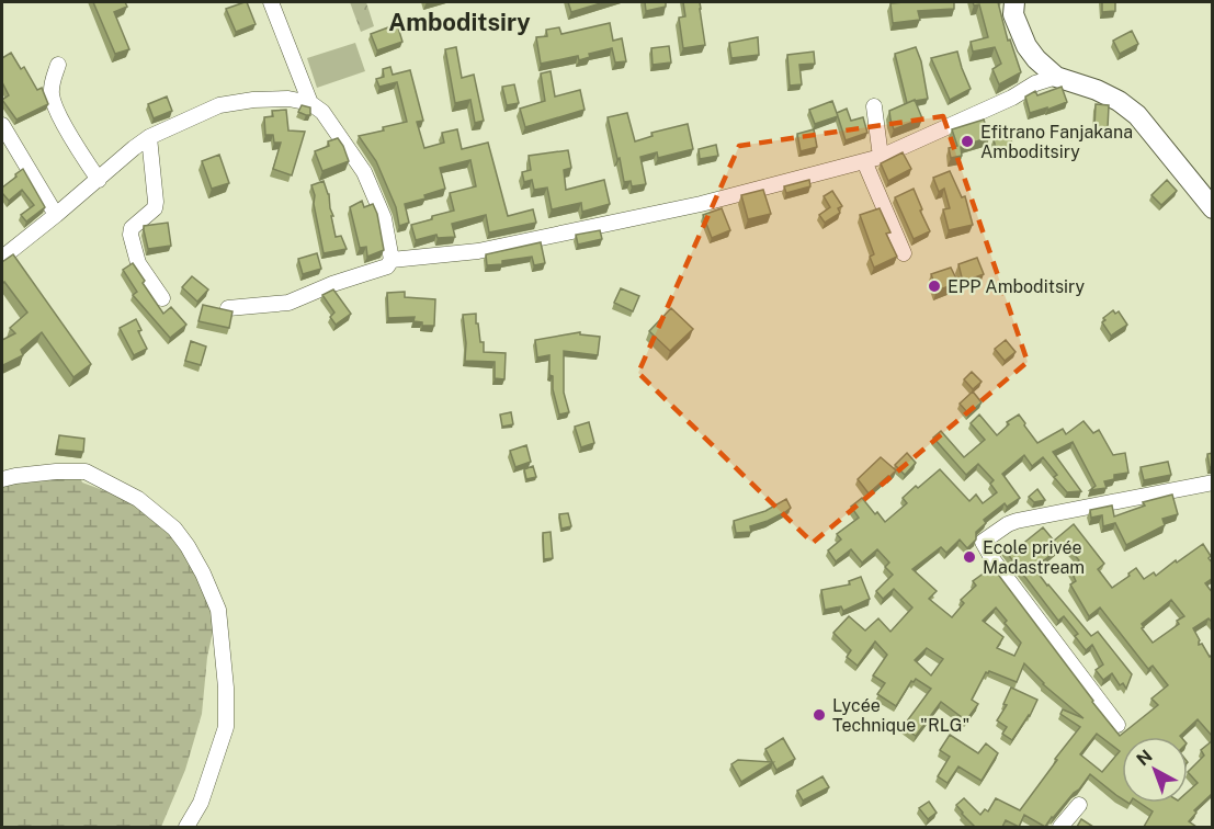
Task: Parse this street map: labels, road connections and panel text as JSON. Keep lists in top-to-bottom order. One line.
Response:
{"districts":["Amboditsiry"],"places":["Efitrano Fanjakana Amboditsiry","EPP Amboditsiry","Ecole privée Madastream","Lycée Technique \"RLG\""],"north":"top left"}
